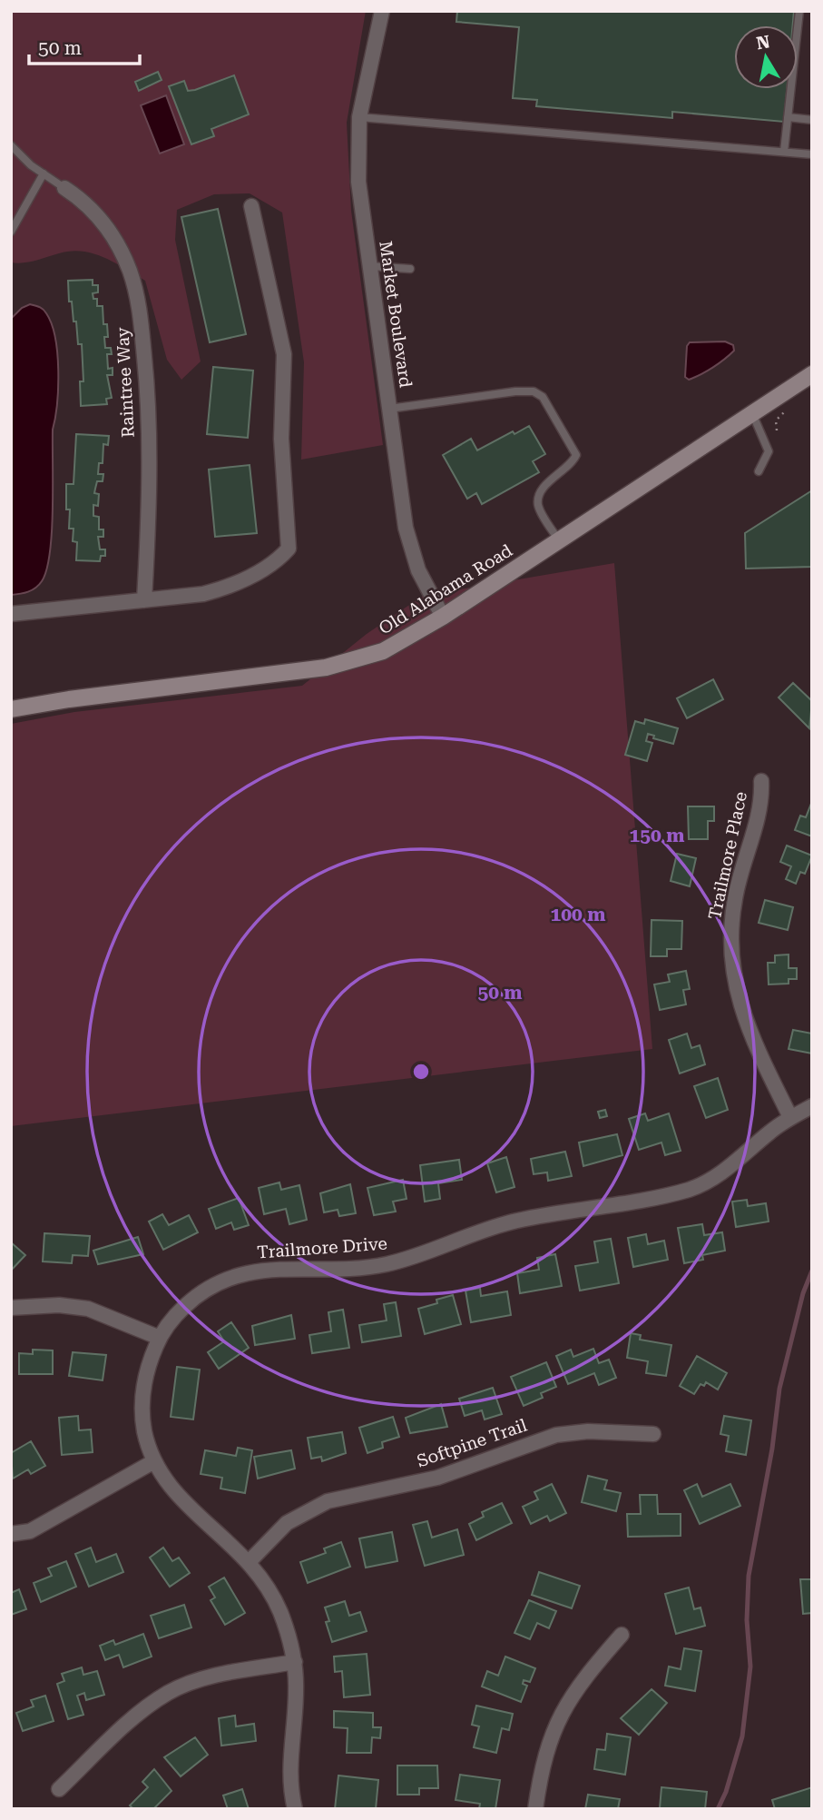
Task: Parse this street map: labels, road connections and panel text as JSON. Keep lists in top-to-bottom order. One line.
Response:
{"streets":{"street":["Market Boulevard","Raintree Way","Old Alabama Road","Trailmore Place","Trailmore Drive","Softpine Trail"]},"crossings":[["Market Boulevard","Old Alabama Road"],["Trailmore Place","Trailmore Drive"],["Trailmore Drive","Softpine Trail"]],"scale_bar":"50 m","north":"top","rings":["150 m","100 m","50 m"]}
